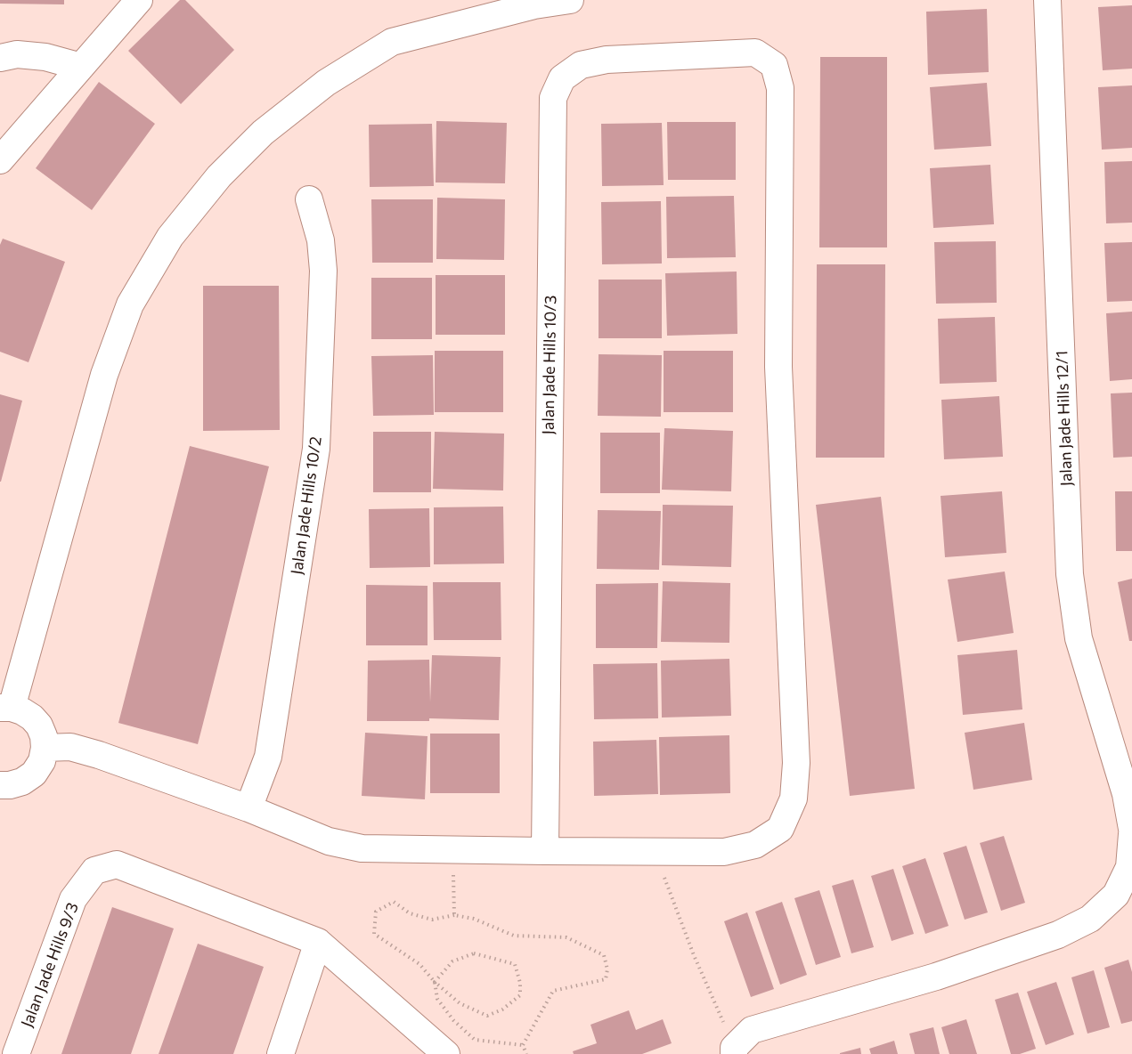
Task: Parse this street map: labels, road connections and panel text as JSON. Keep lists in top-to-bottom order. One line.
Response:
{"streets":{"street":["Jalan Jade Hills 10/3","Jalan Jade Hills 12/1","Jalan Jade Hills 10/2","Jalan Jade Hills 9/3"]}}
